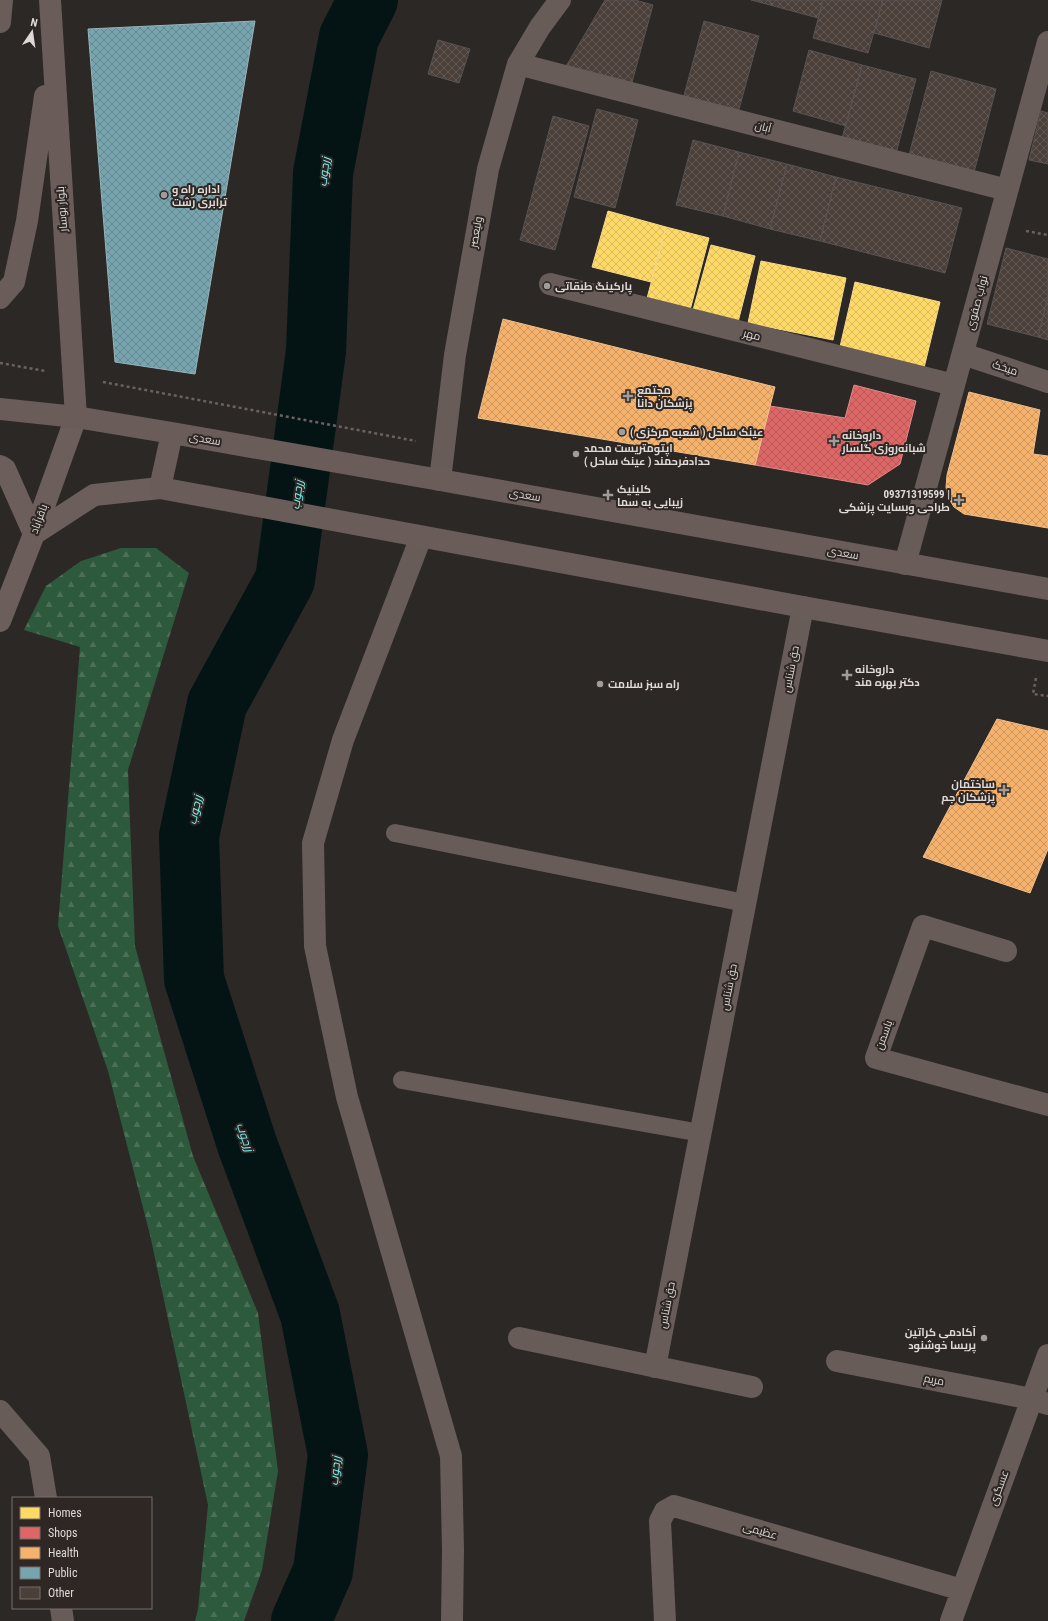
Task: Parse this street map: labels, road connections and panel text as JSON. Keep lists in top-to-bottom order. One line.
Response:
{"streets":{"main road":["بلوار بوسار","سعدی","باقرآباد"],"street":["آبان","ولیعصر","نواب صفوی","مهر","میخک","حق شناس","یاسمن","مریم","عسگری","عظیمی"]},"crossings":[["آبان","ولیعصر"],["آبان","نواب صفوی"],["بلوار بوسار","سعدی"],["بلوار بوسار","باقرآباد"],["ولیعصر","سعدی"],["نواب صفوی","مهر"],["نواب صفوی","میخک"],["نواب صفوی","سعدی"],["سعدی","باقرآباد"],["مریم","عسگری"],["عسگری","عظیمی"]],"water":["زرجوب"],"places":{"other":["اداره راه و ترابری رشت","پارکینگ طبقاتی","عینک ساحل ( شعبه مرکزی )","اپتومتریست محمد حدادفرحمند ( عینک ساحل )","راه سبز سلامت","آکادمی کراتین پریسا خوشنود"],"health":["مجتمع پزشکان دانا","داروخانه شبانه‌روزی گلسار","کلینیک زیبایی به سما","09371319599 | طراحی وبسایت پزشکی","داروخانه دکتر بهره مند","ساختمان پزشکان جم"]},"legend":["Homes","Shops","Health","Public","Other"],"north":"top"}
